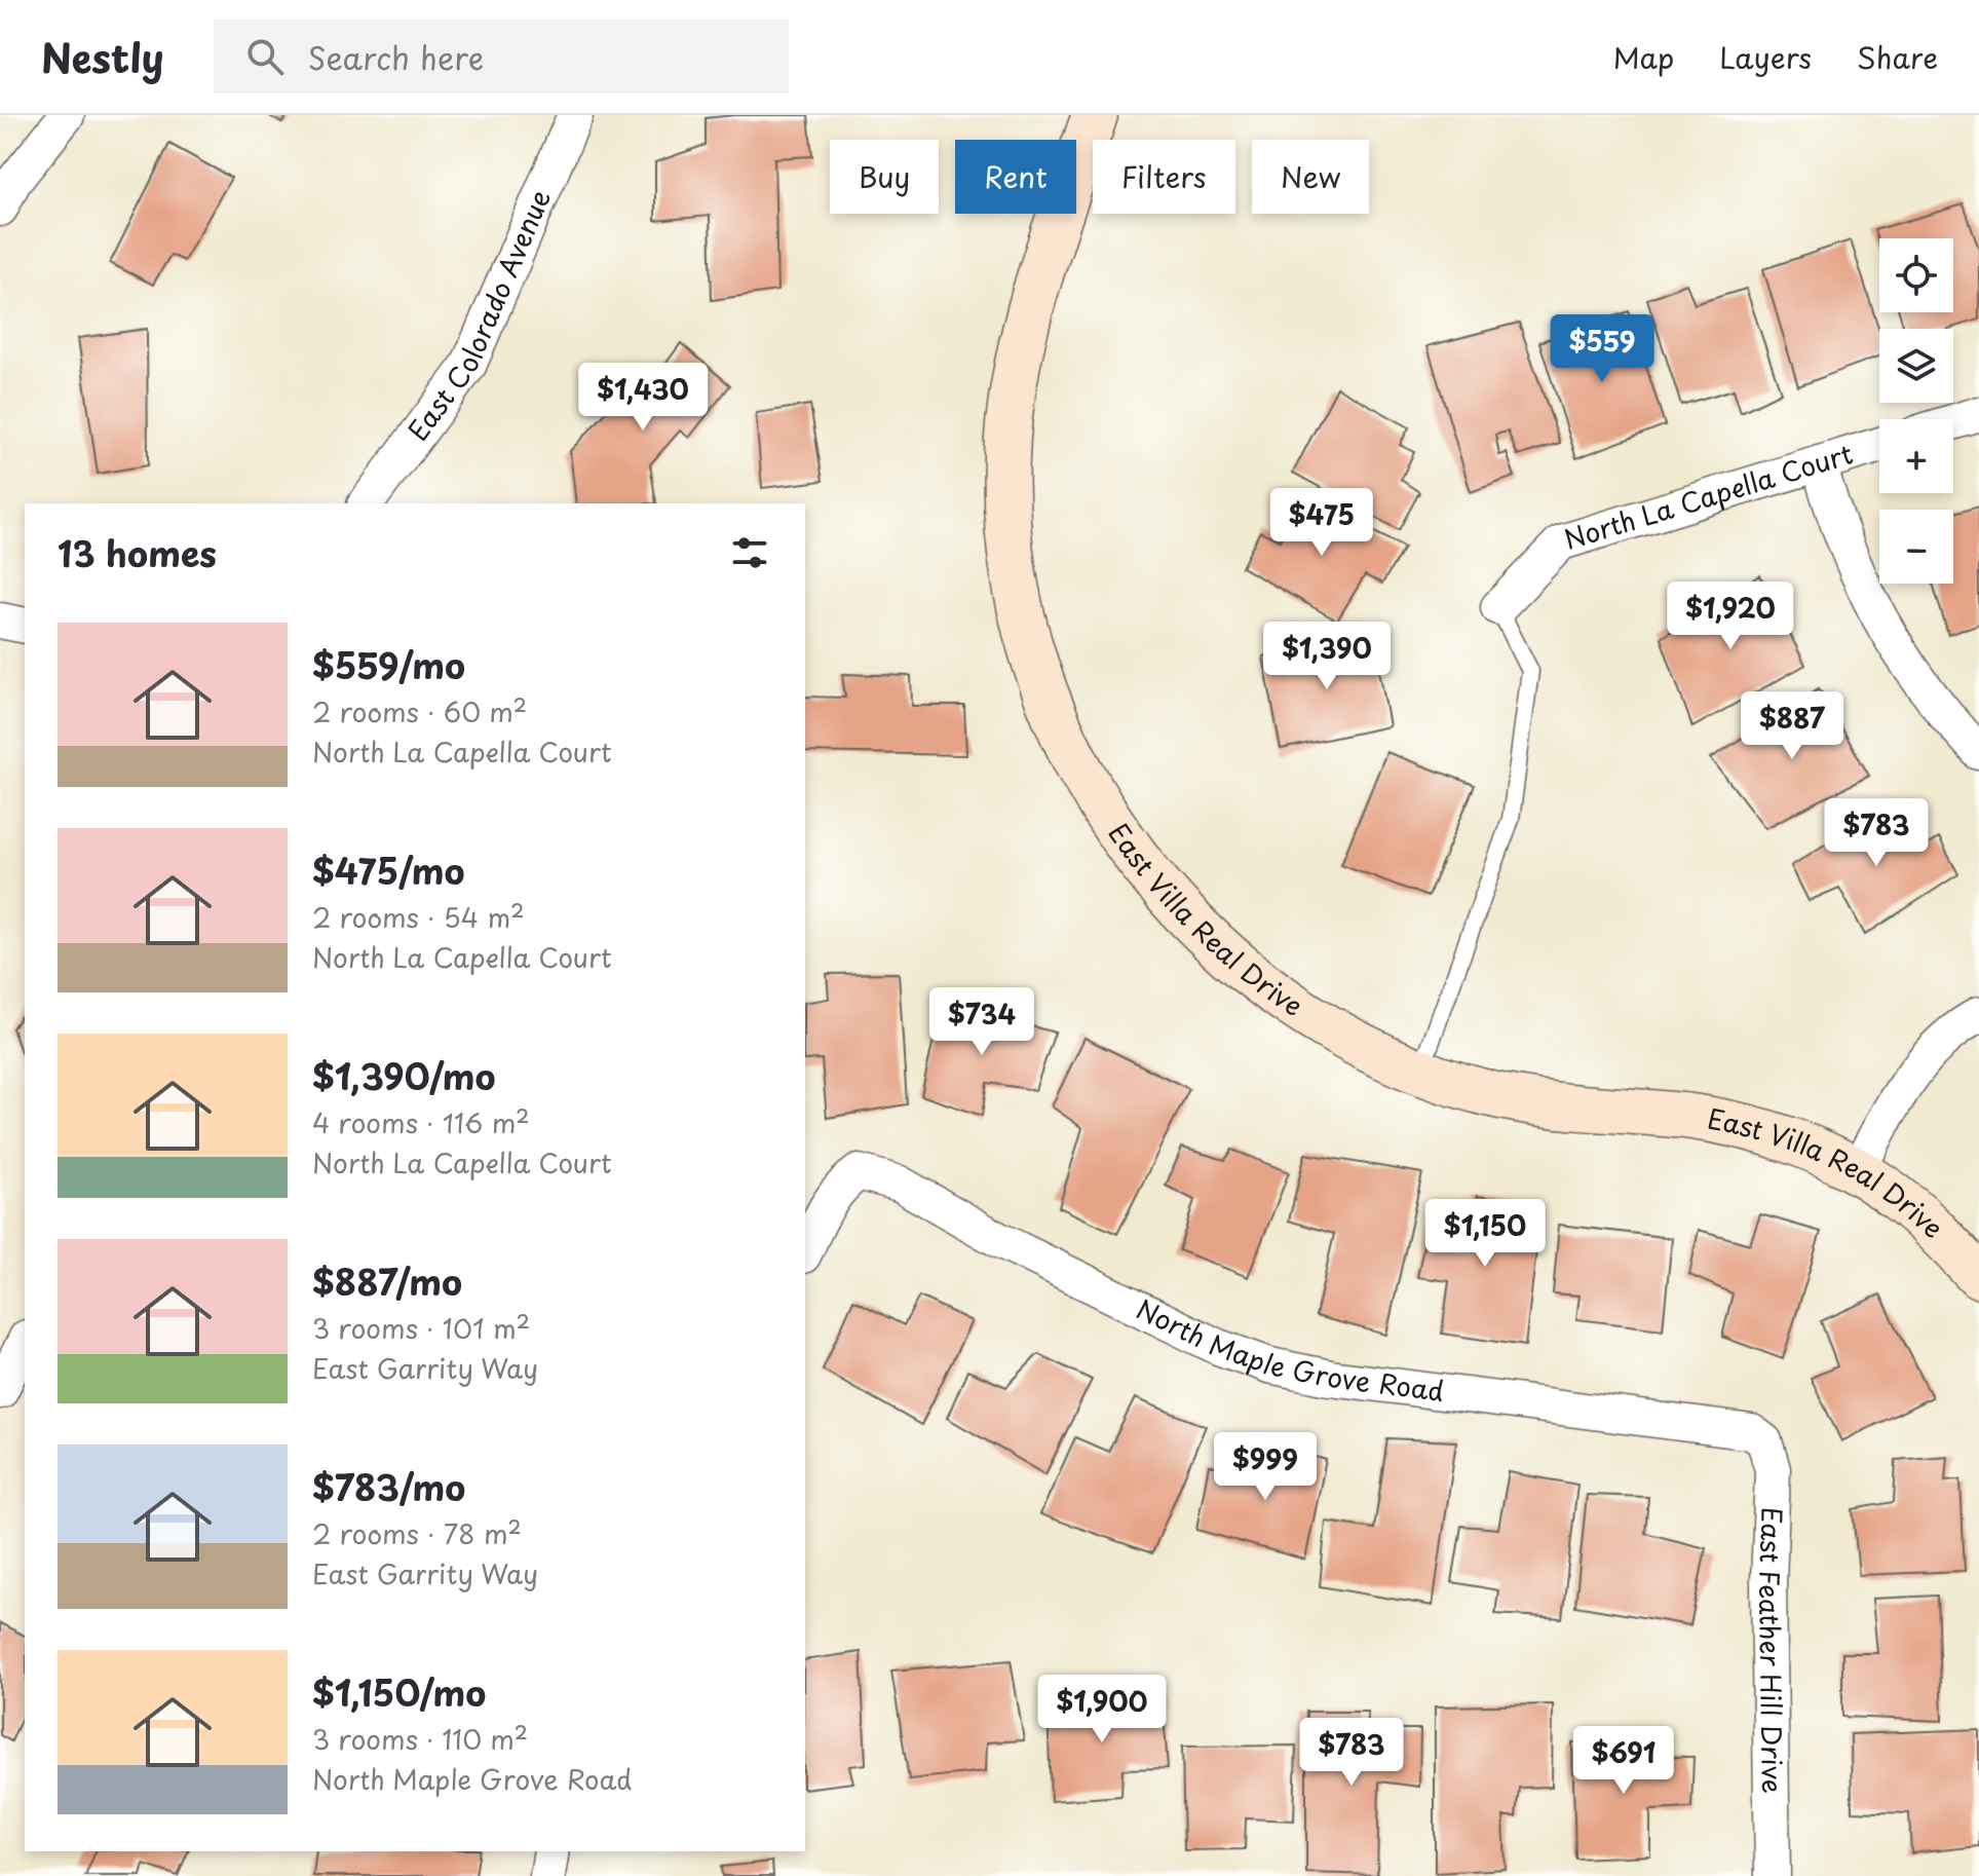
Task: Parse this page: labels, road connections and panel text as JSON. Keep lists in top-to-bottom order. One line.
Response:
{"streets":{"street":["East Colorado Avenue","North La Capella Court","East Villa Real Drive","North Maple Grove Road","East Feather Hill Drive"]},"crossings":[["North Maple Grove Road","East Feather Hill Drive"]],"page":{"header":"Nestly","search":"Search here","nav":["Map","Layers","Share"],"chip":["Buy","Rent","Filters","New"],"map_buttons":["+","−"],"price":["$559","$1,430","$475","$1,920","$1,390","$887","$783","$734","$1,150","$999","$1,900","$783","$691"],"heading":"13 homes","list":[{"name":"$559/mo","note":"2 rooms · 60 m² · North La Capella Court"},{"name":"$475/mo","note":"2 rooms · 54 m² · North La Capella Court"},{"name":"$1,390/mo","note":"4 rooms · 116 m² · North La Capella Court"},{"name":"$887/mo","note":"3 rooms · 101 m² · East Garrity Way"},{"name":"$783/mo","note":"2 rooms · 78 m² · East Garrity Way"},{"name":"$1,150/mo","note":"3 rooms · 110 m² · North Maple Grove Road"}]}}
